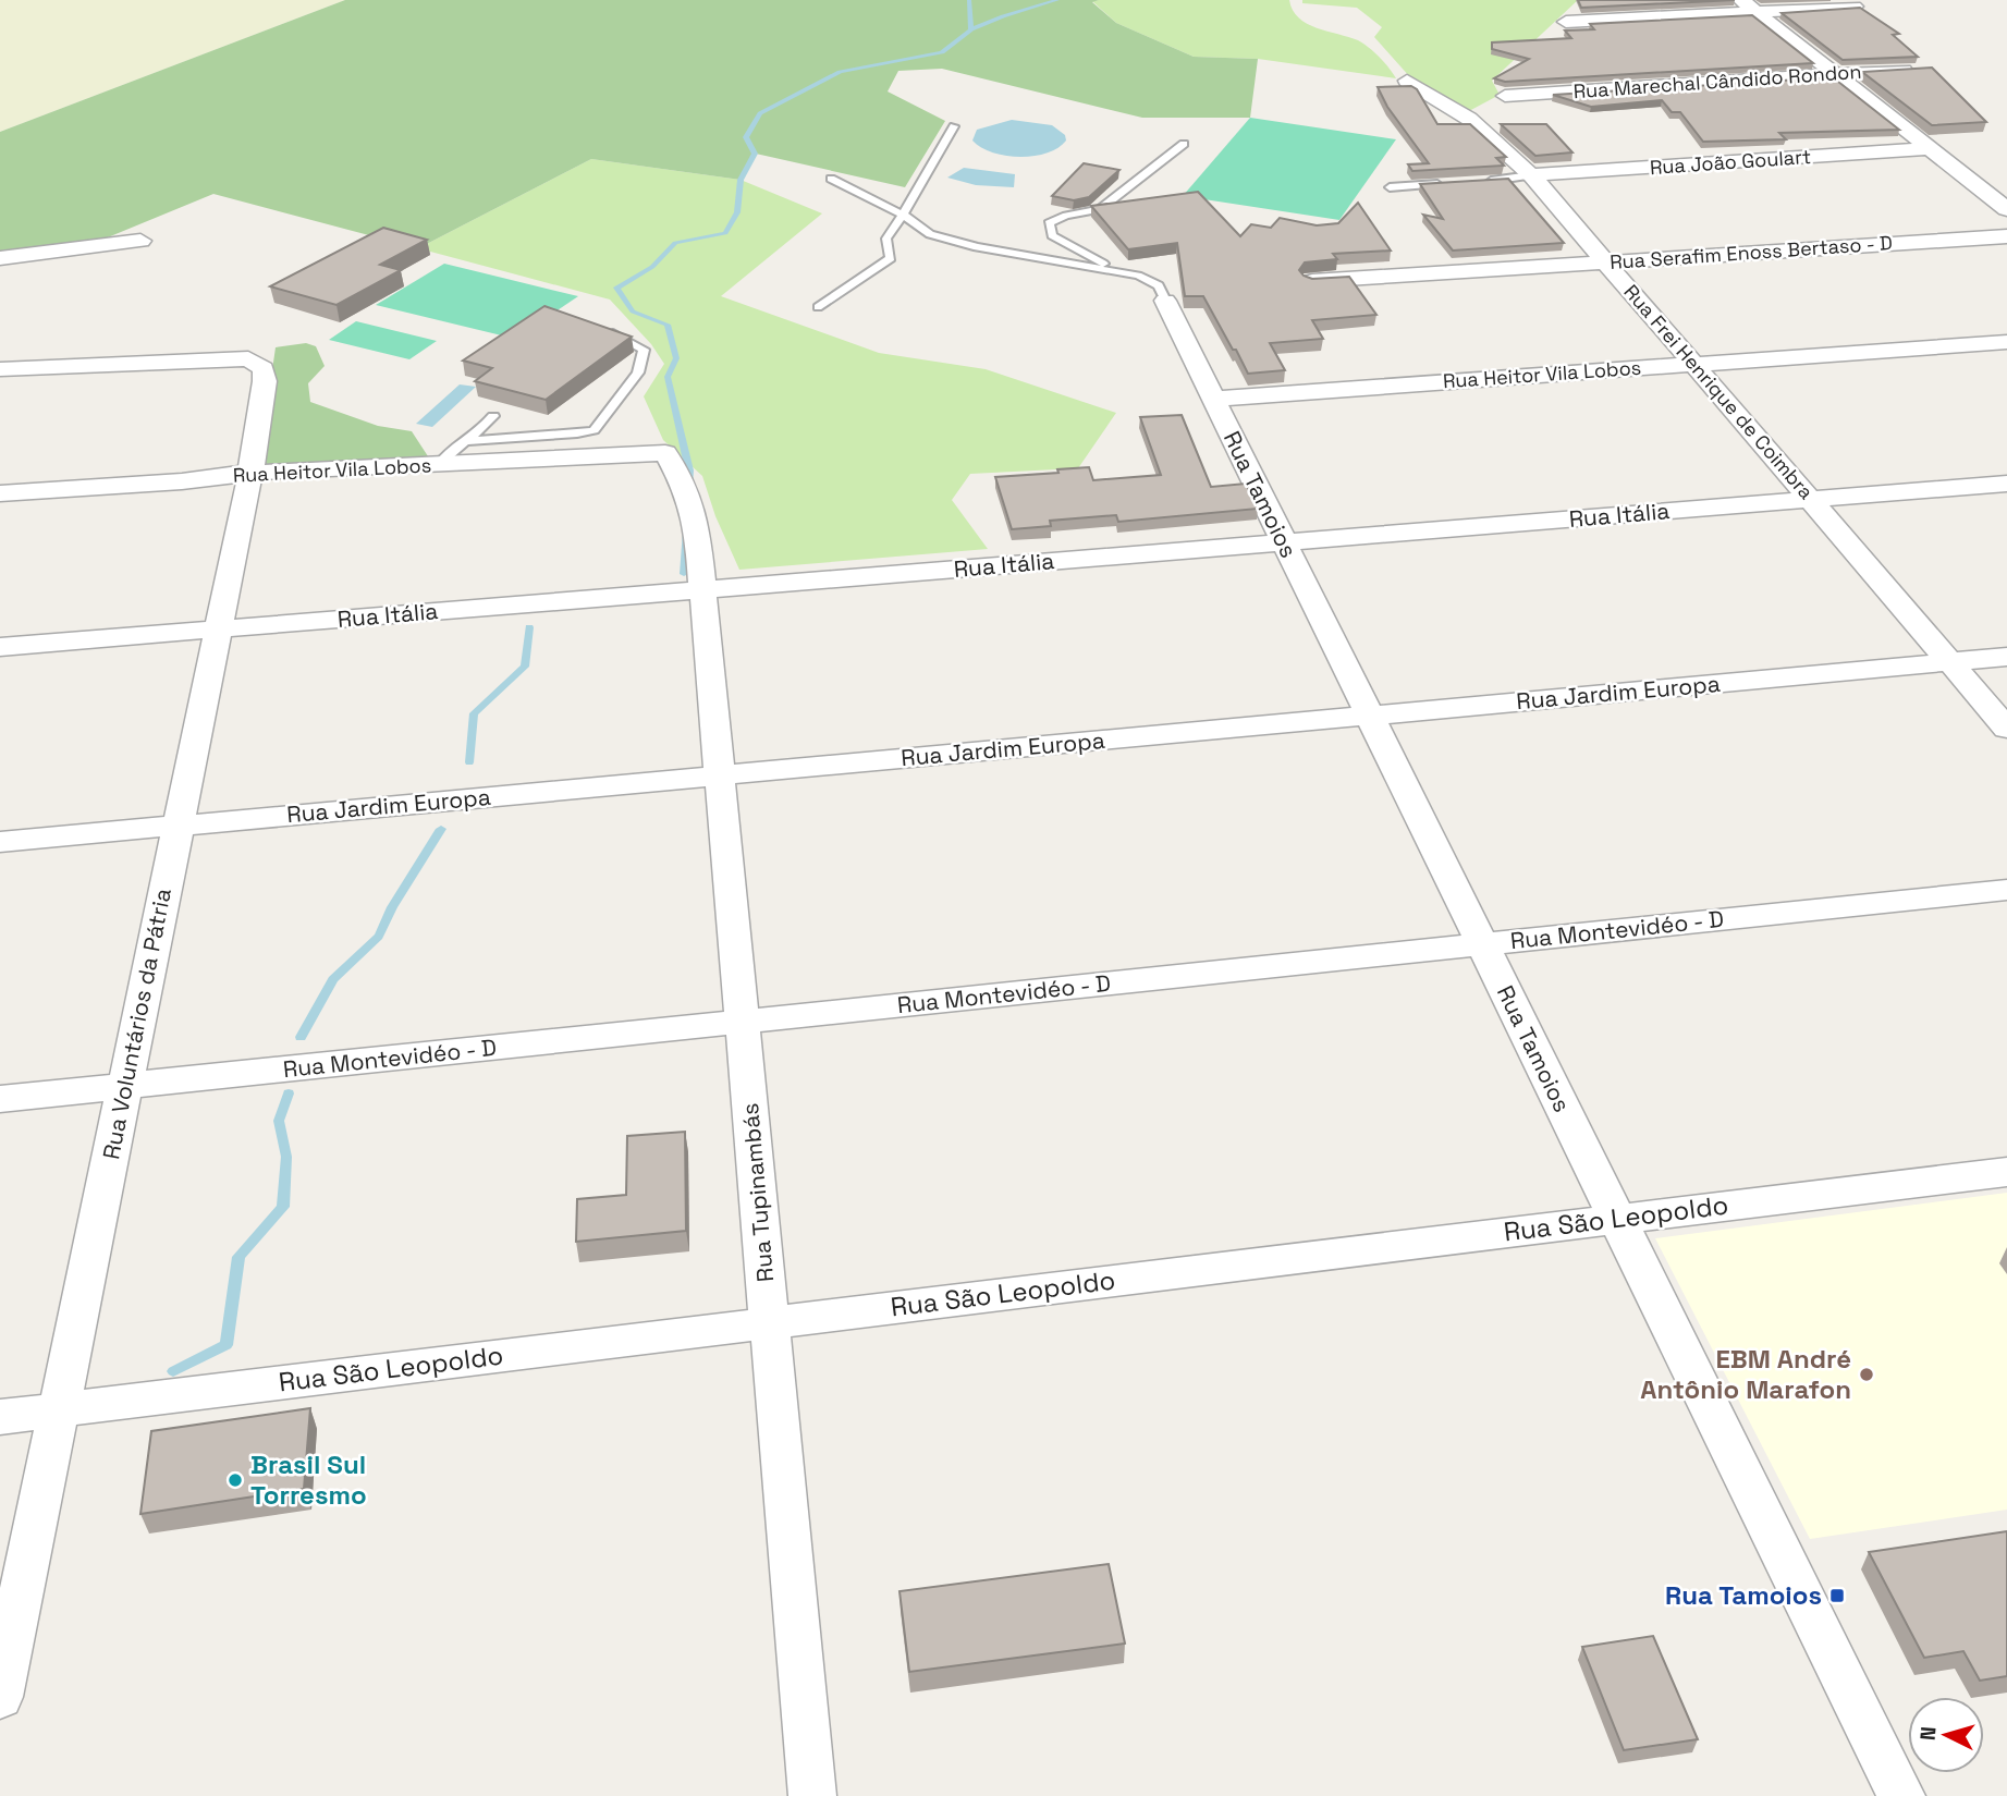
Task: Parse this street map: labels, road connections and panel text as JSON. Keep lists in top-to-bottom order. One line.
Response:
{"streets":{"street":["Rua Marechal Cândido Rondon","Rua João Goulart","Rua Serafim Enoss Bertaso - D","Rua Heitor Vila Lobos","Rua Frei Henrique de Coimbra","Rua Tamoios","Rua Itália","Rua Jardim Europa","Rua Montevidéo - D","Rua Voluntários da Pátria","Rua Tupinambás","Rua São Leopoldo"]},"crossings":[["Rua João Goulart","Rua Frei Henrique de Coimbra"],["Rua Serafim Enoss Bertaso - D","Rua Frei Henrique de Coimbra"],["Rua Heitor Vila Lobos","Rua Frei Henrique de Coimbra"],["Rua Heitor Vila Lobos","Rua Tamoios"],["Rua Heitor Vila Lobos","Rua Voluntários da Pátria"],["Rua Heitor Vila Lobos","Rua Tupinambás"],["Rua Frei Henrique de Coimbra","Rua Itália"],["Rua Frei Henrique de Coimbra","Rua Jardim Europa"],["Rua Tamoios","Rua Itália"],["Rua Tamoios","Rua Jardim Europa"],["Rua Tamoios","Rua Montevidéo - D"],["Rua Tamoios","Rua São Leopoldo"],["Rua Itália","Rua Voluntários da Pátria"],["Rua Itália","Rua Tupinambás"],["Rua Jardim Europa","Rua Voluntários da Pátria"],["Rua Jardim Europa","Rua Tupinambás"],["Rua Montevidéo - D","Rua Voluntários da Pátria"],["Rua Montevidéo - D","Rua Tupinambás"],["Rua Voluntários da Pátria","Rua São Leopoldo"],["Rua Tupinambás","Rua São Leopoldo"]],"places":{"other":["EBM André Antônio Marafon","Brasil Sul Torresmo"],"transit":["Rua Tamoios"]},"north":"left"}
